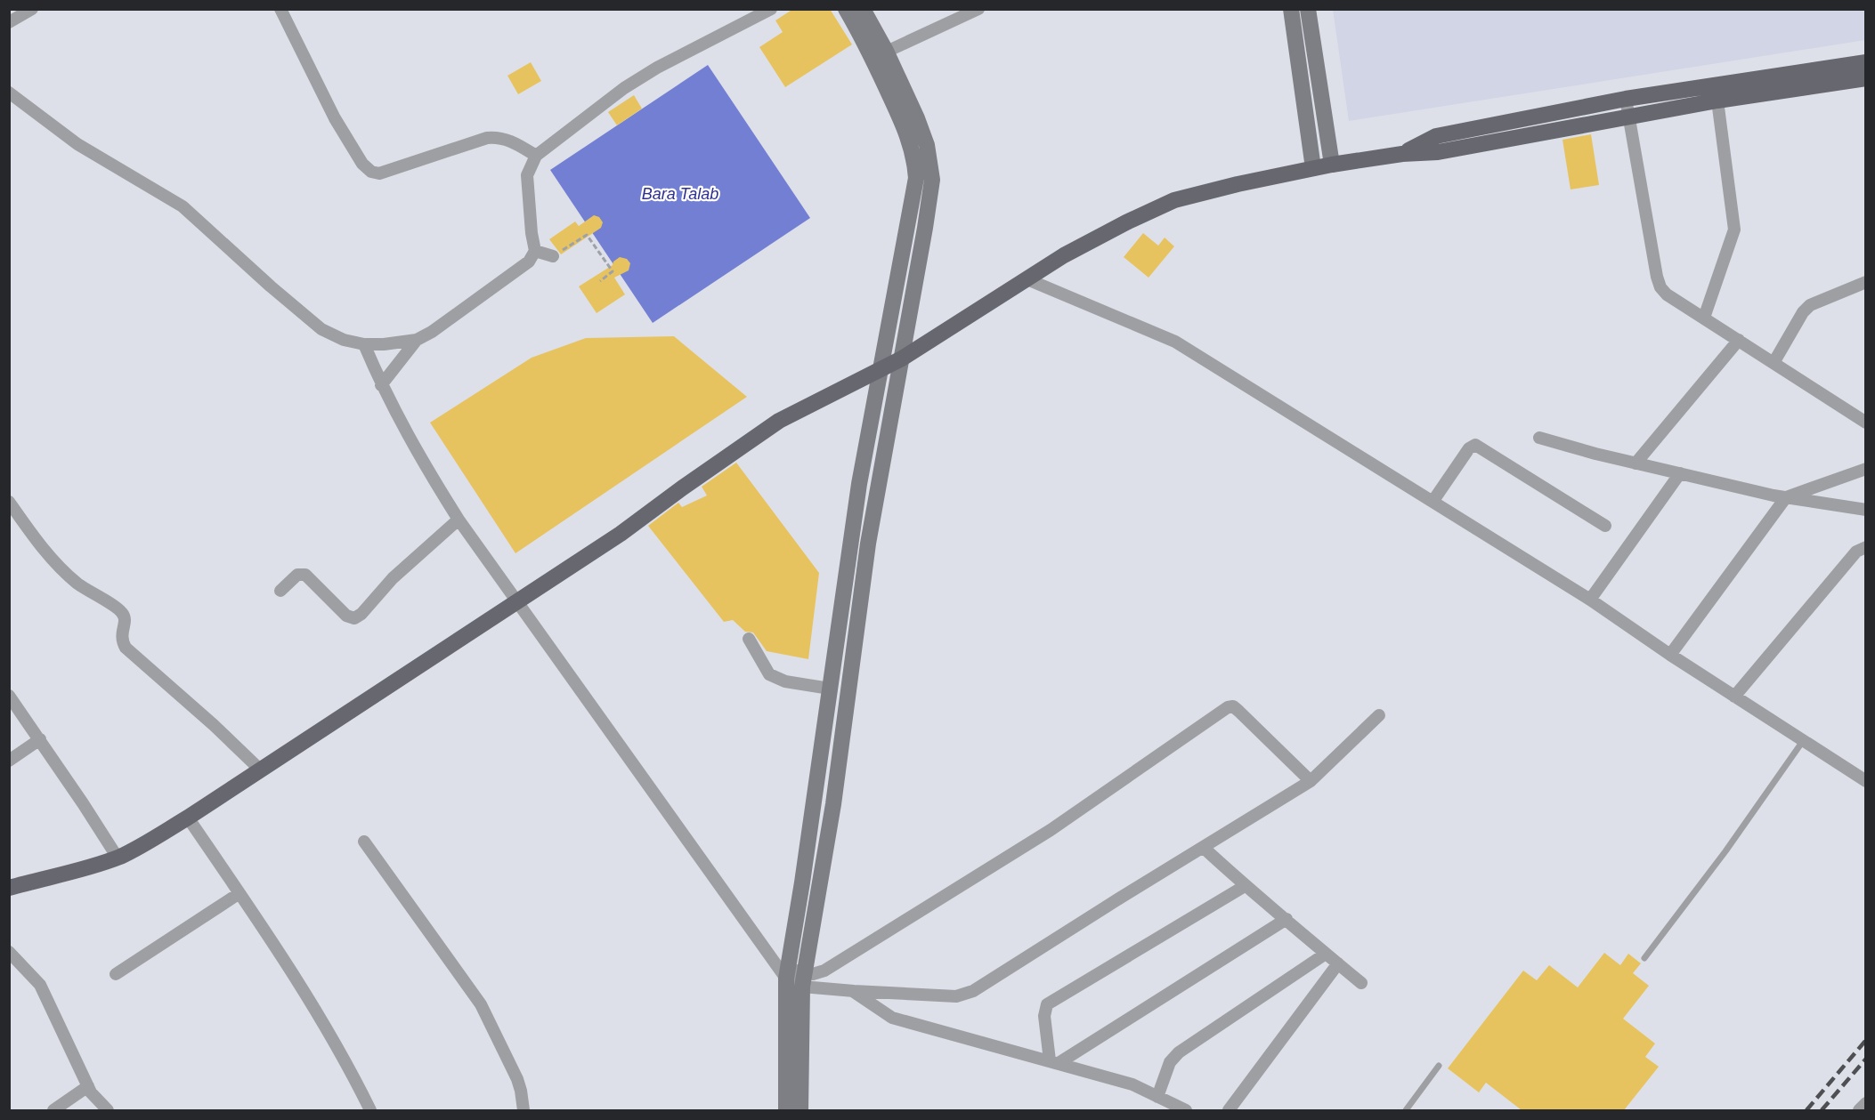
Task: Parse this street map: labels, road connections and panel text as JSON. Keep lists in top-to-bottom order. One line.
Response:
{"water":["Bara Talab"]}
